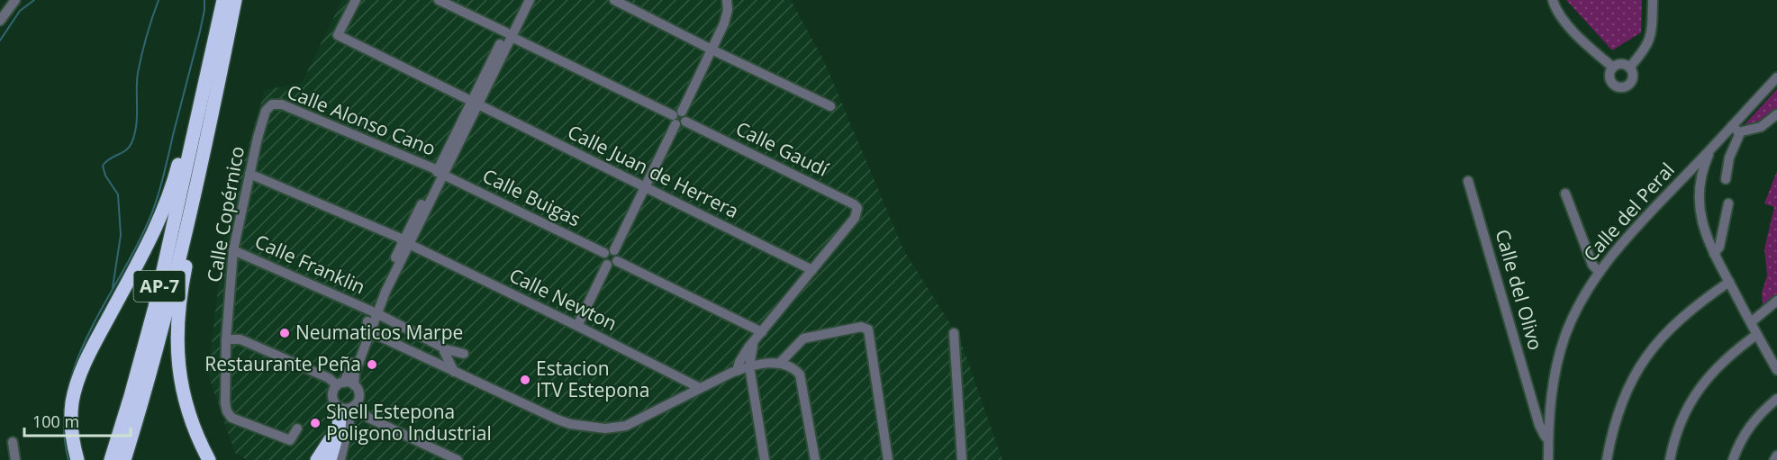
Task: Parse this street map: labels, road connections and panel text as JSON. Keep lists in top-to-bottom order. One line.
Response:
{"streets":{"highway":["AP-7"],"street":["Calle Alonso Cano","Calle Gaudí","Calle Juan de Herrera","Calle Buigas","Calle del Peral","Calle Copérnico","Calle Franklin","Calle del Olivo","Calle Newton"]},"crossings":[["Calle Alonso Cano","Calle Buigas"],["Calle Alonso Cano","Calle Copérnico"],["Calle Gaudí","Calle Juan de Herrera"],["Calle del Peral","Calle del Olivo"],["Calle Copérnico","Calle Franklin"],["Calle Copérnico","Calle Newton"]],"places":["Neumaticos Marpe","Restaurante Peña","Estacion ITV Estepona","Shell Estepona Poligono Industrial"],"scale_bar":"100 m"}
